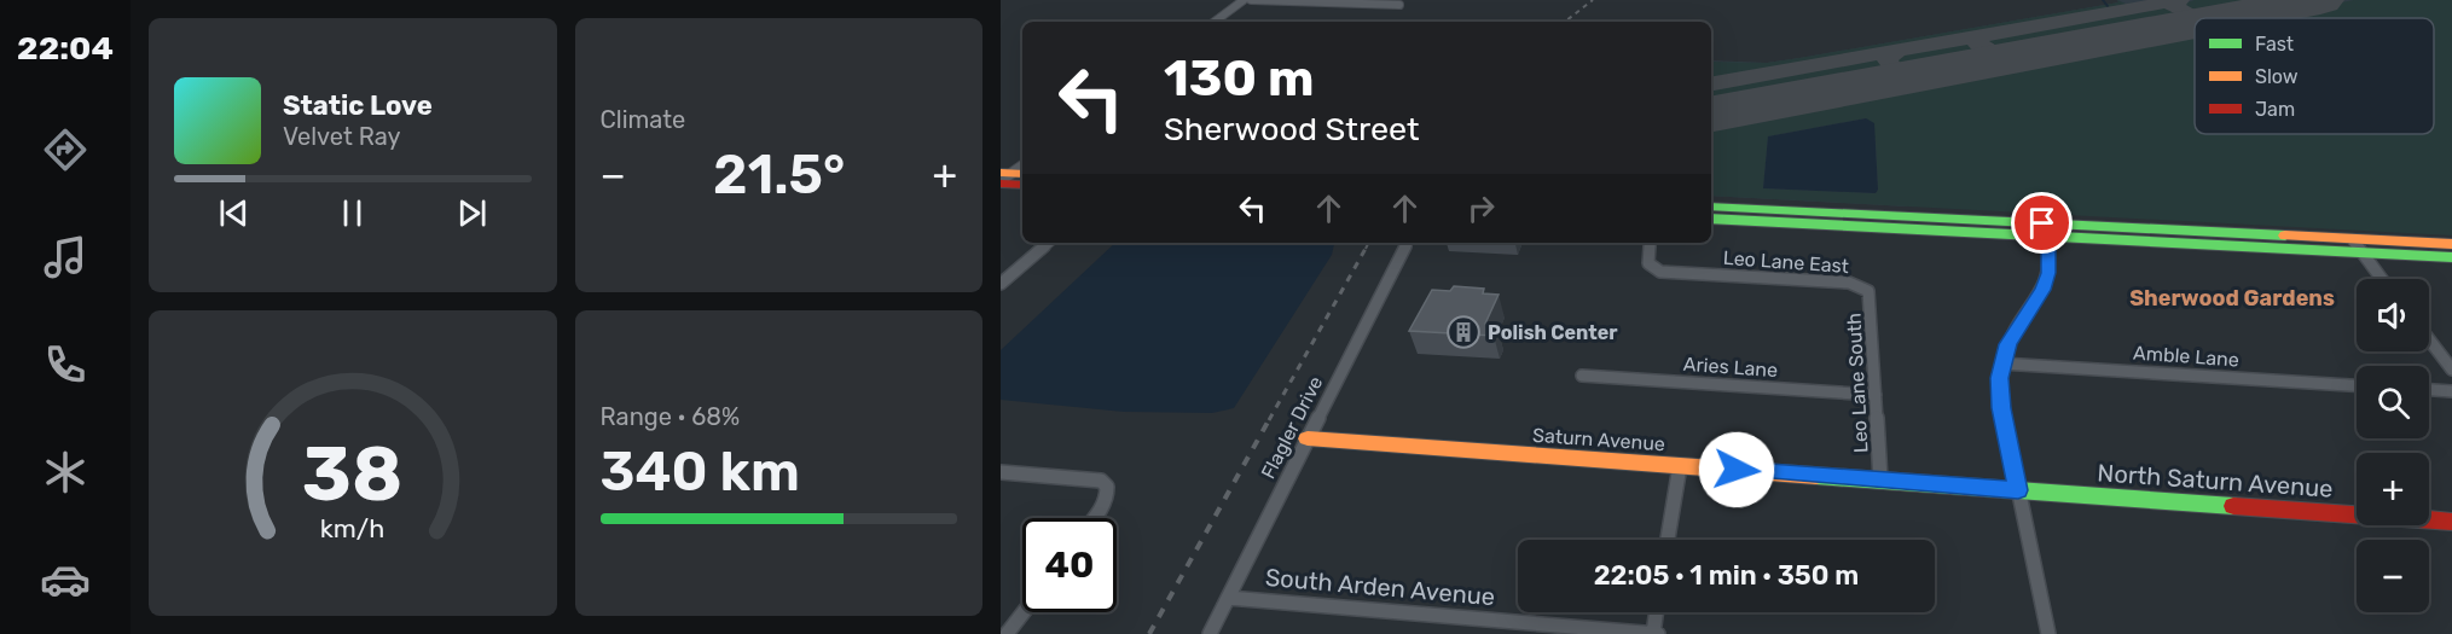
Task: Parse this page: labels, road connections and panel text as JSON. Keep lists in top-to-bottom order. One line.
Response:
{"streets":{"main road":["Saturn Avenue","North Saturn Avenue"],"street":["Leo Lane East","Amble Lane","Aries Lane","Leo Lane South","Flagler Drive","South Arden Avenue"]},"crossings":[["Leo Lane East","Leo Lane South"],["Aries Lane","Leo Lane South"],["Leo Lane South","Saturn Avenue"],["Flagler Drive","Saturn Avenue"],["Flagler Drive","South Arden Avenue"],["Saturn Avenue","North Saturn Avenue"]],"districts":["Sherwood Gardens"],"places":{"building":["Polish Center"]},"legend":["Fast","Slow","Jam"],"page":{"tabs":"22:04","tile":["Climate",["Range · 68%","340 km"]],"turn":["130 m","Sherwood Street"],"song":["Static Love","Velvet Ray"],"heat":["−","21.5°","+"],"map_buttons":["+","−"],"limit":"40","trip":"22:05 · 1 min · 350 m","gauge":["38","km/h"]}}
